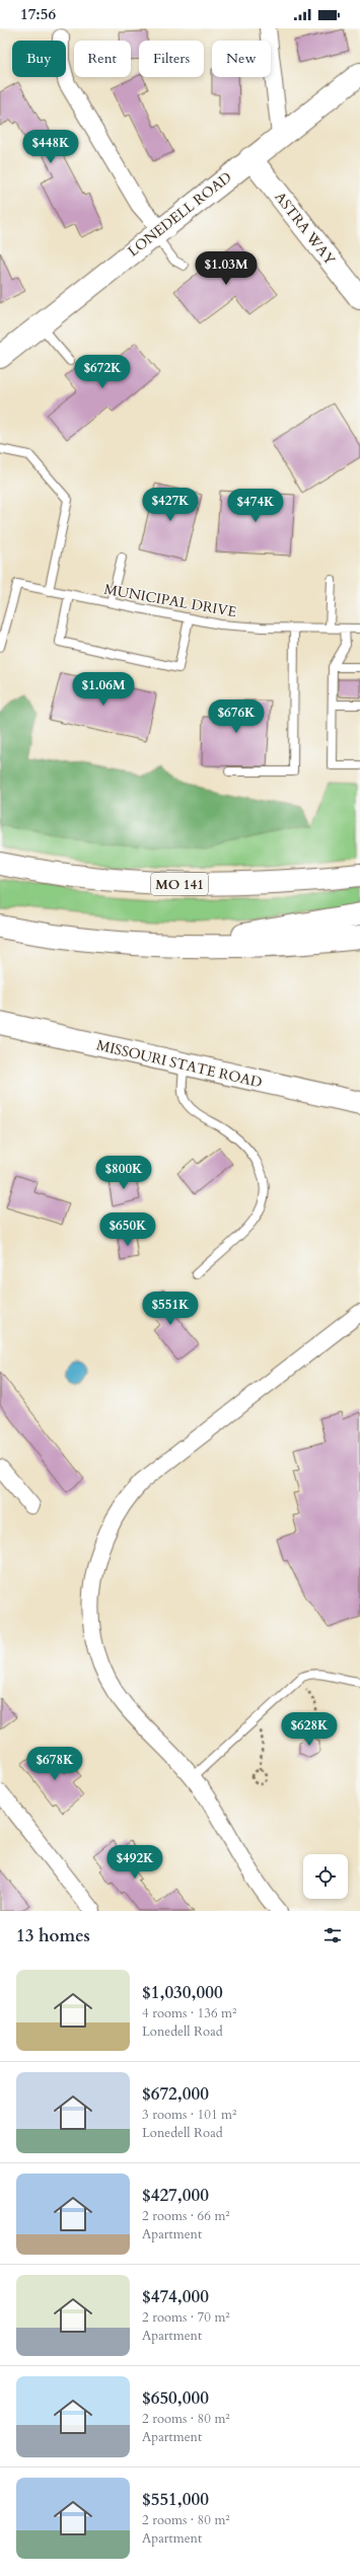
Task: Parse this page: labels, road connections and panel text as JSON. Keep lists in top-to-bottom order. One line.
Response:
{"streets":{"main road":["LONEDELL ROAD","ASTRA WAY","MO 141","MISSOURI STATE ROAD"],"lane":["MUNICIPAL DRIVE"]},"crossings":[["LONEDELL ROAD","ASTRA WAY"]],"page":{"status":"17:56","chip":["Buy","Rent","Filters","New"],"price":["$448K","$1.03M","$672K","$427K","$474K","$1.06M","$676K","$800K","$650K","$551K","$628K","$678K","$492K"],"heading":"13 homes","list":[{"name":"$1,030,000","note":"4 rooms · 136 m² · Lonedell Road"},{"name":"$672,000","note":"3 rooms · 101 m² · Lonedell Road"},{"name":"$427,000","note":"2 rooms · 66 m² · Apartment"},{"name":"$474,000","note":"2 rooms · 70 m² · Apartment"},{"name":"$650,000","note":"2 rooms · 80 m² · Apartment"},{"name":"$551,000","note":"2 rooms · 80 m² · Apartment"}]}}
